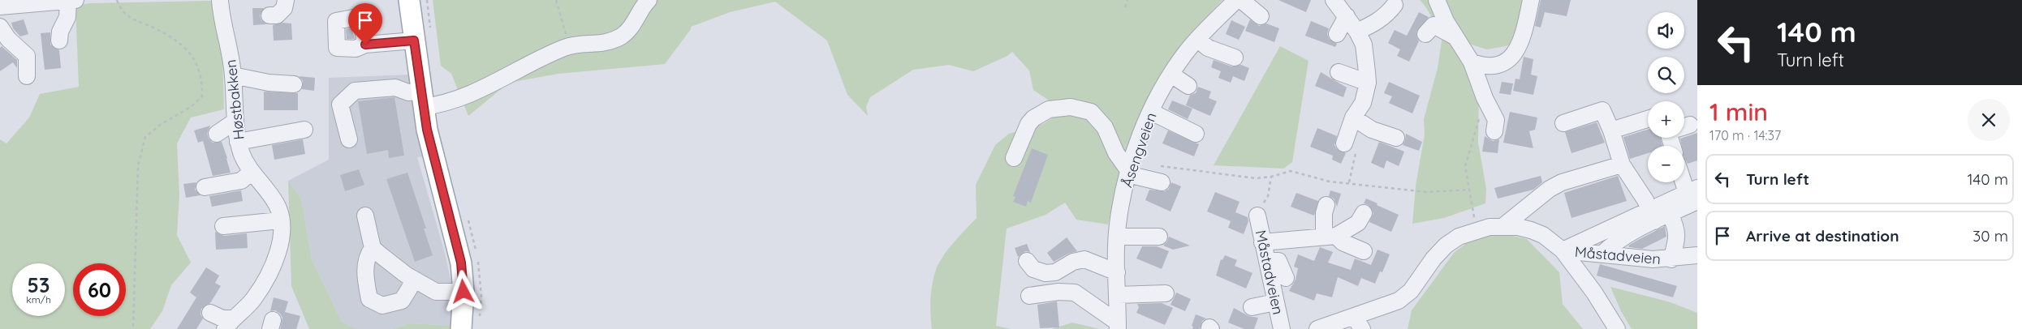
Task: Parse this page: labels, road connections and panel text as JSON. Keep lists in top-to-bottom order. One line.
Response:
{"streets":{"street":["Høstbakken","Åsengveien","Måstadveien"]},"page":{"turn":["140 m","Turn left"],"map_buttons":["+","−"],"heading":["1 min","170 m · 14:37"],"list":[{"name":"Turn left","value":"140 m"},{"name":"Arrive at destination","value":"30 m"}],"speed":"53 km/h","limit":"60"}}
